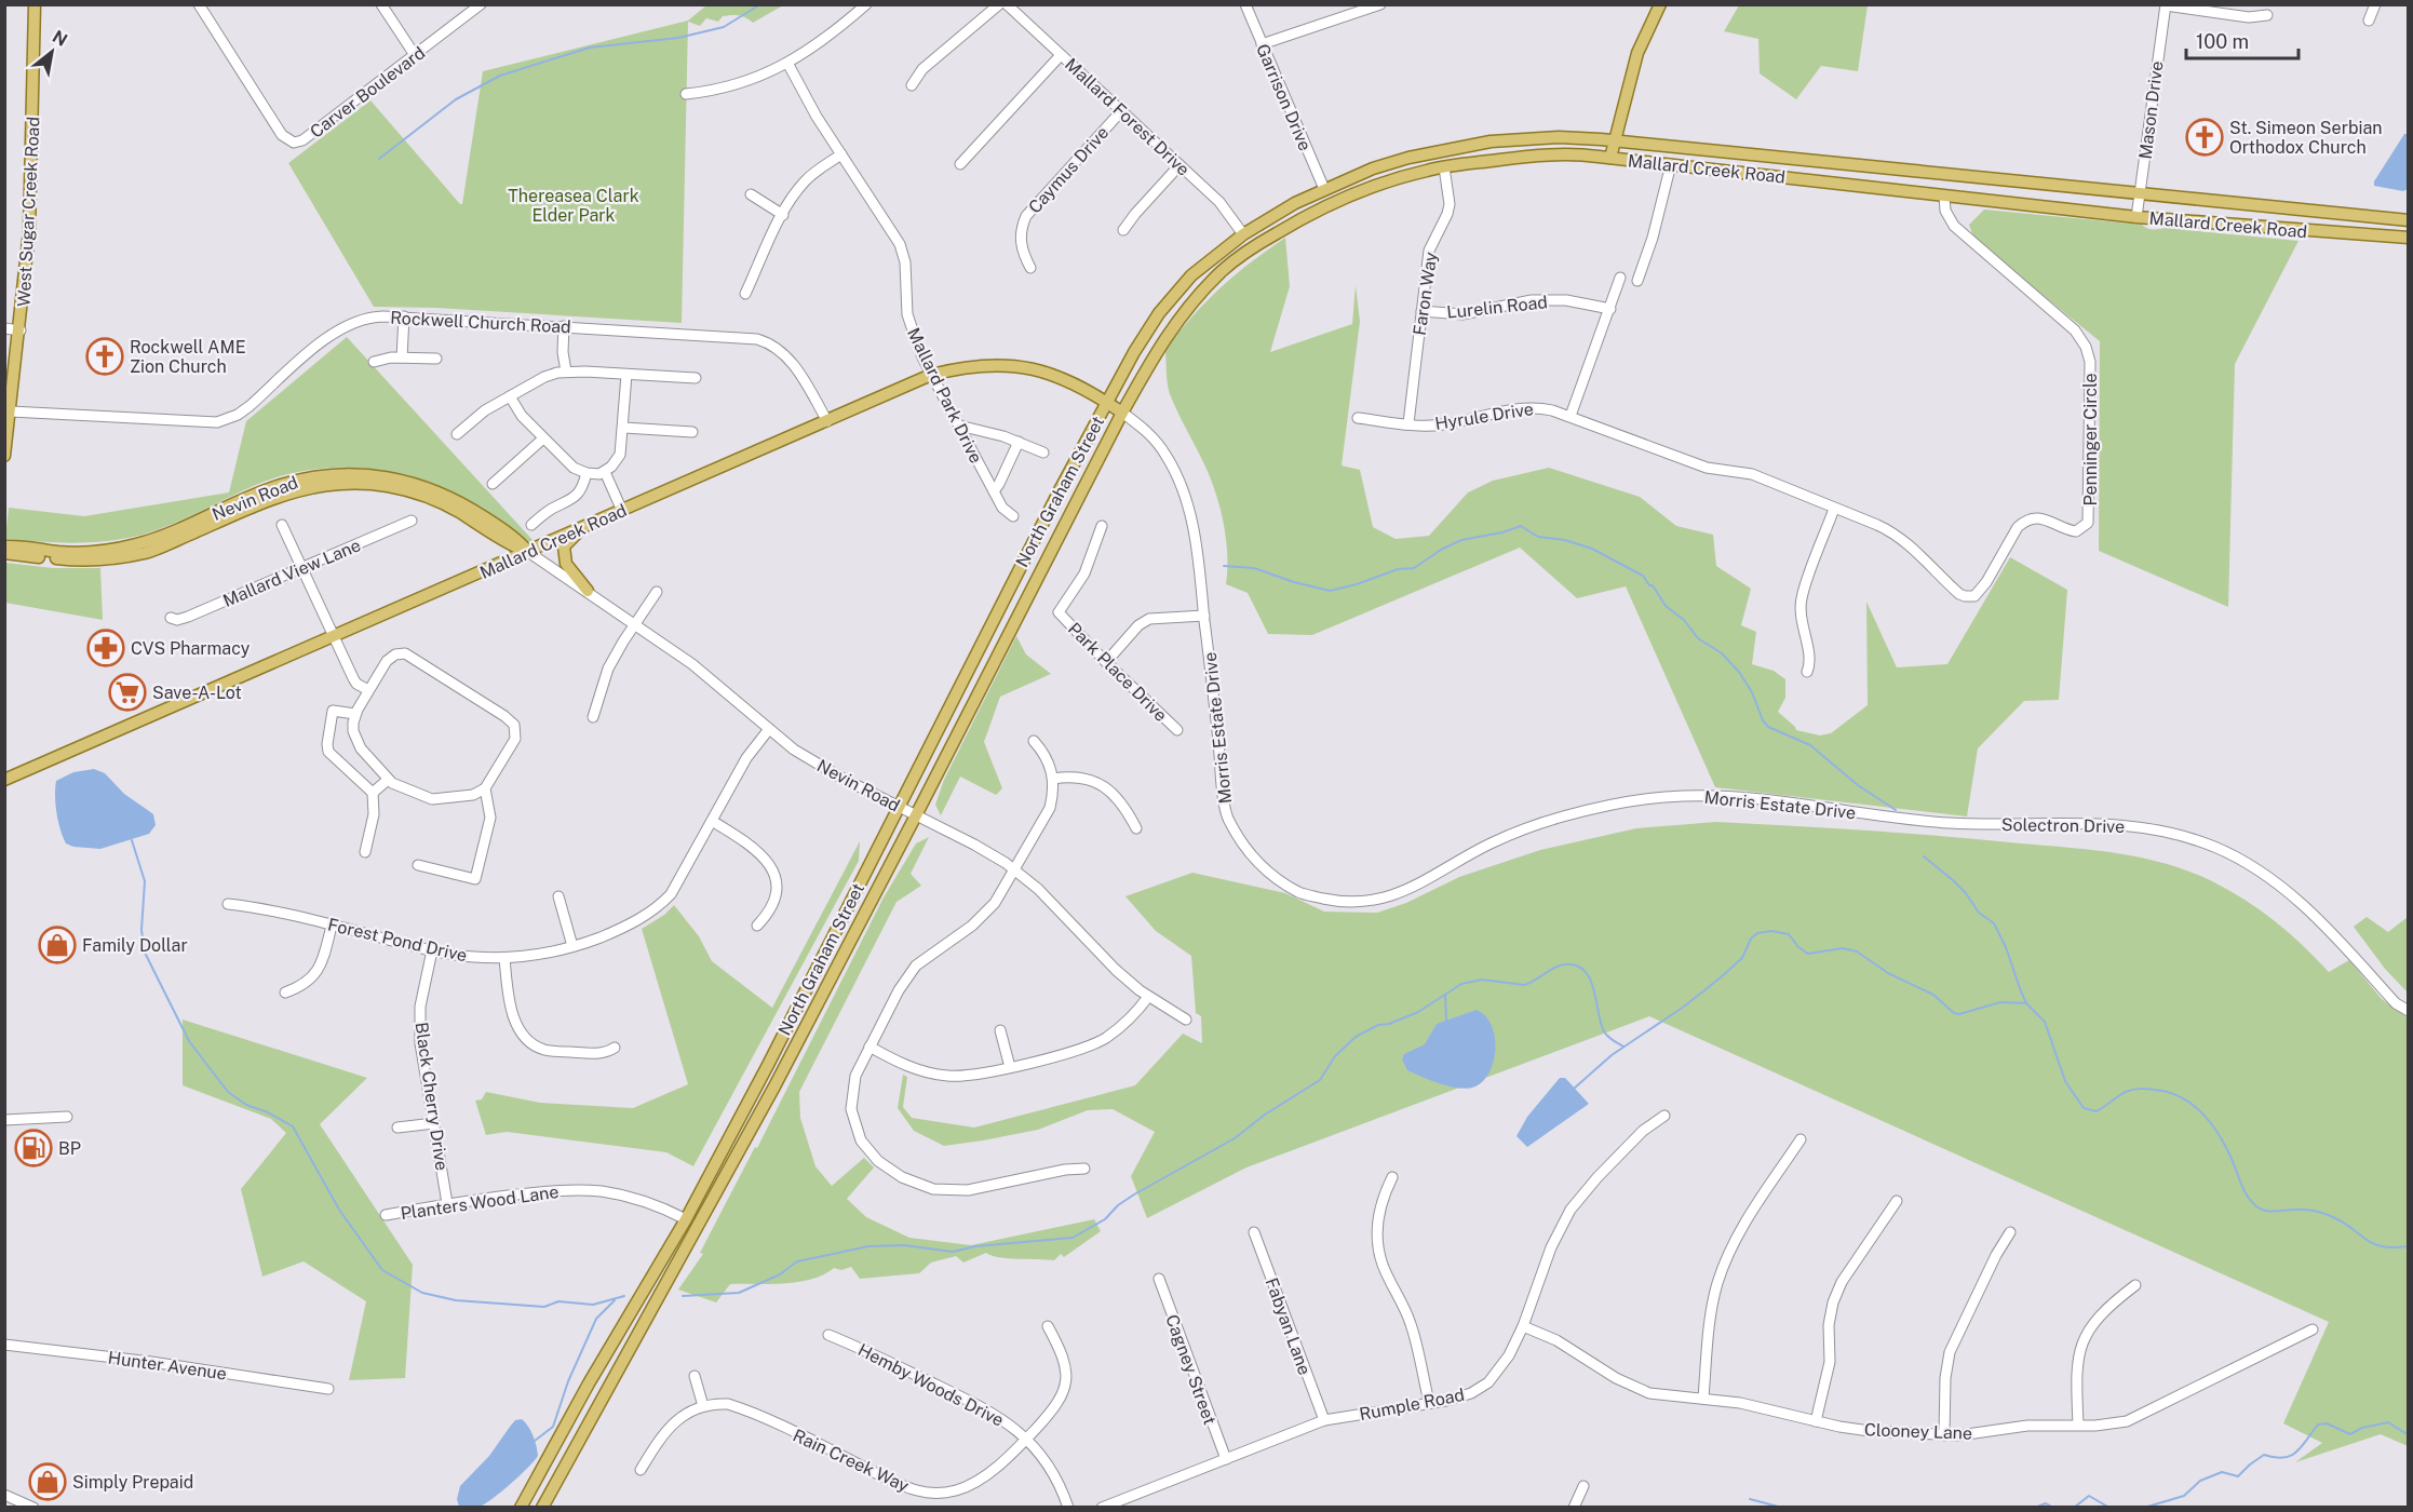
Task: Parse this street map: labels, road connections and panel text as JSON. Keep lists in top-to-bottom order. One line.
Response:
{"streets":{"main road":["Mallard Creek Road","West Sugar Creek Road","North Graham Street","Nevin Road"],"street":["Carver Boulevard","Garrison Drive","Mason Drive","Mallard Forest Drive","Caymus Drive","Faron Way","Lurelin Road","Rockwell Church Road","Mallard Park Drive","Hyrule Drive","Penninger Circle","Mallard View Lane","Park Place Drive","Morris Estate Drive","Solectron Drive","Forest Pond Drive","Black Cherry Drive","Planters Wood Lane","Fabyan Lane","Hunter Avenue","Cagney Street","Hemby Woods Drive","Rumple Road","Clooney Lane","Rain Creek Way"]},"crossings":[["Garrison Drive","Mallard Creek Road"],["Mason Drive","Mallard Creek Road"],["Mallard Forest Drive","Mallard Creek Road"],["Mallard Forest Drive","Caymus Drive"],["Mallard Creek Road","Faron Way"],["Mallard Creek Road","Rockwell Church Road"],["Mallard Creek Road","Mallard Park Drive"],["Mallard Creek Road","Penninger Circle"],["Mallard Creek Road","North Graham Street"],["Mallard Creek Road","Nevin Road"],["Mallard Creek Road","Morris Estate Drive"],["West Sugar Creek Road","Rockwell Church Road"],["Faron Way","Lurelin Road"],["Faron Way","Hyrule Drive"],["Hyrule Drive","Penninger Circle"],["North Graham Street","Nevin Road"],["North Graham Street","Morris Estate Drive"],["North Graham Street","Planters Wood Lane"],["Nevin Road","Forest Pond Drive"],["Morris Estate Drive","Solectron Drive"],["Forest Pond Drive","Black Cherry Drive"],["Black Cherry Drive","Planters Wood Lane"],["Fabyan Lane","Rumple Road"],["Cagney Street","Rumple Road"],["Hemby Woods Drive","Rain Creek Way"],["Rumple Road","Clooney Lane"]],"parks":["Thereasea Clark Elder Park"],"places":{"church":["St. Simeon Serbian Orthodox Church","Rockwell AME Zion Church"],"pharmacy":["CVS Pharmacy"],"supermarket":["Save-A-Lot"],"shop":["Family Dollar","Simply Prepaid"],"fuel station":["BP"]},"scale_bar":"100 m","north":"top right"}
